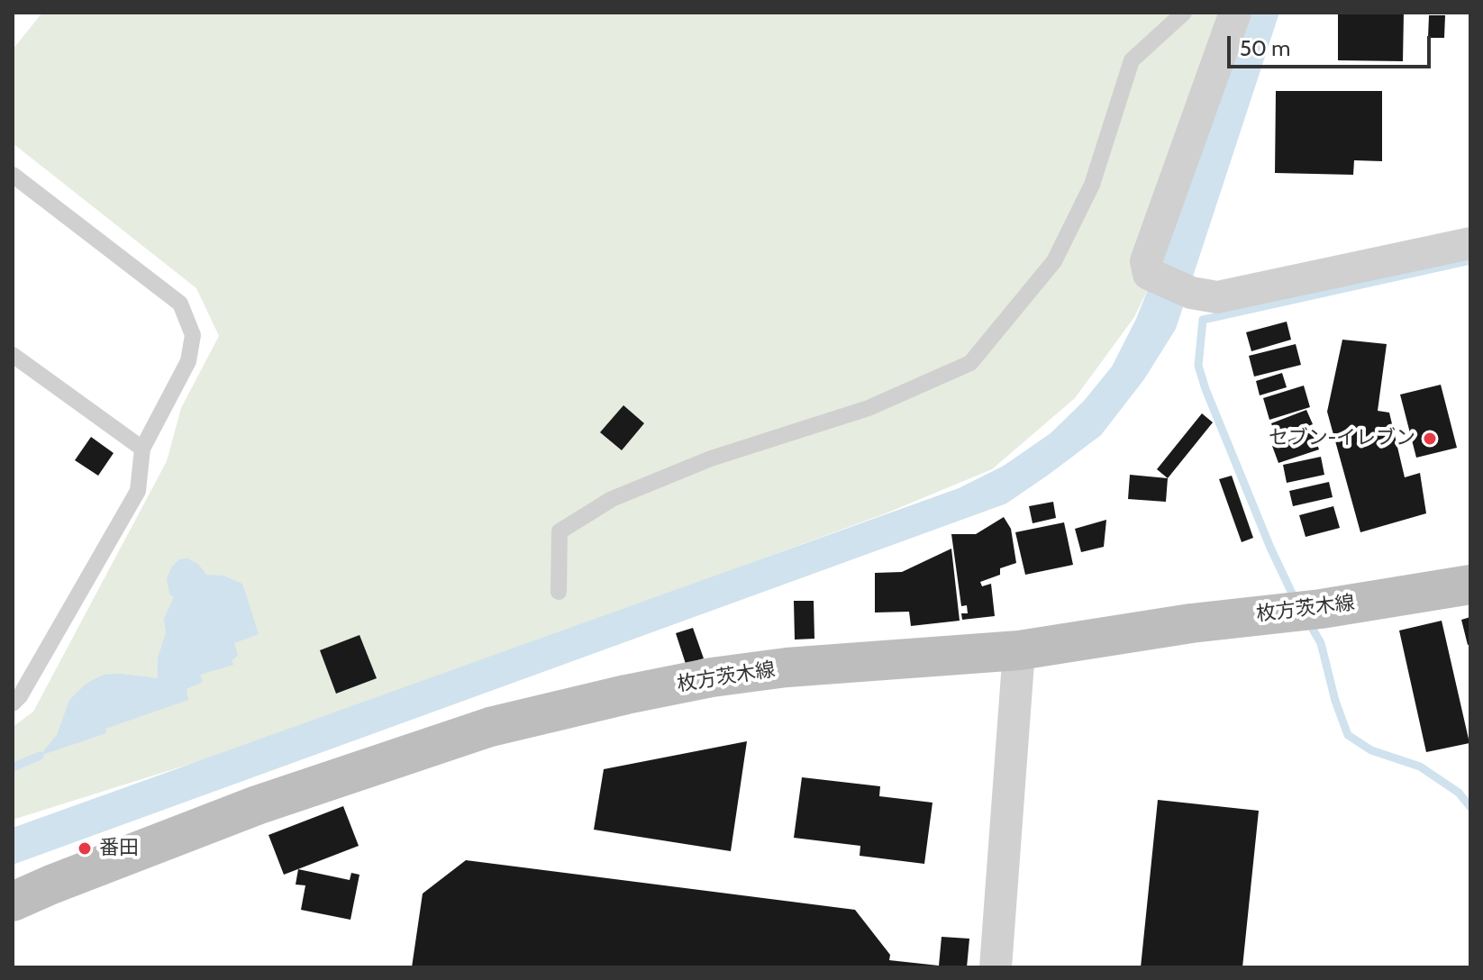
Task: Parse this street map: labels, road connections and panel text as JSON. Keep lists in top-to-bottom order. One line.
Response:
{"streets":{"main road":["枚方茨木線"]},"places":["セブン-イレブン","番田"],"scale_bar":"50 m"}
